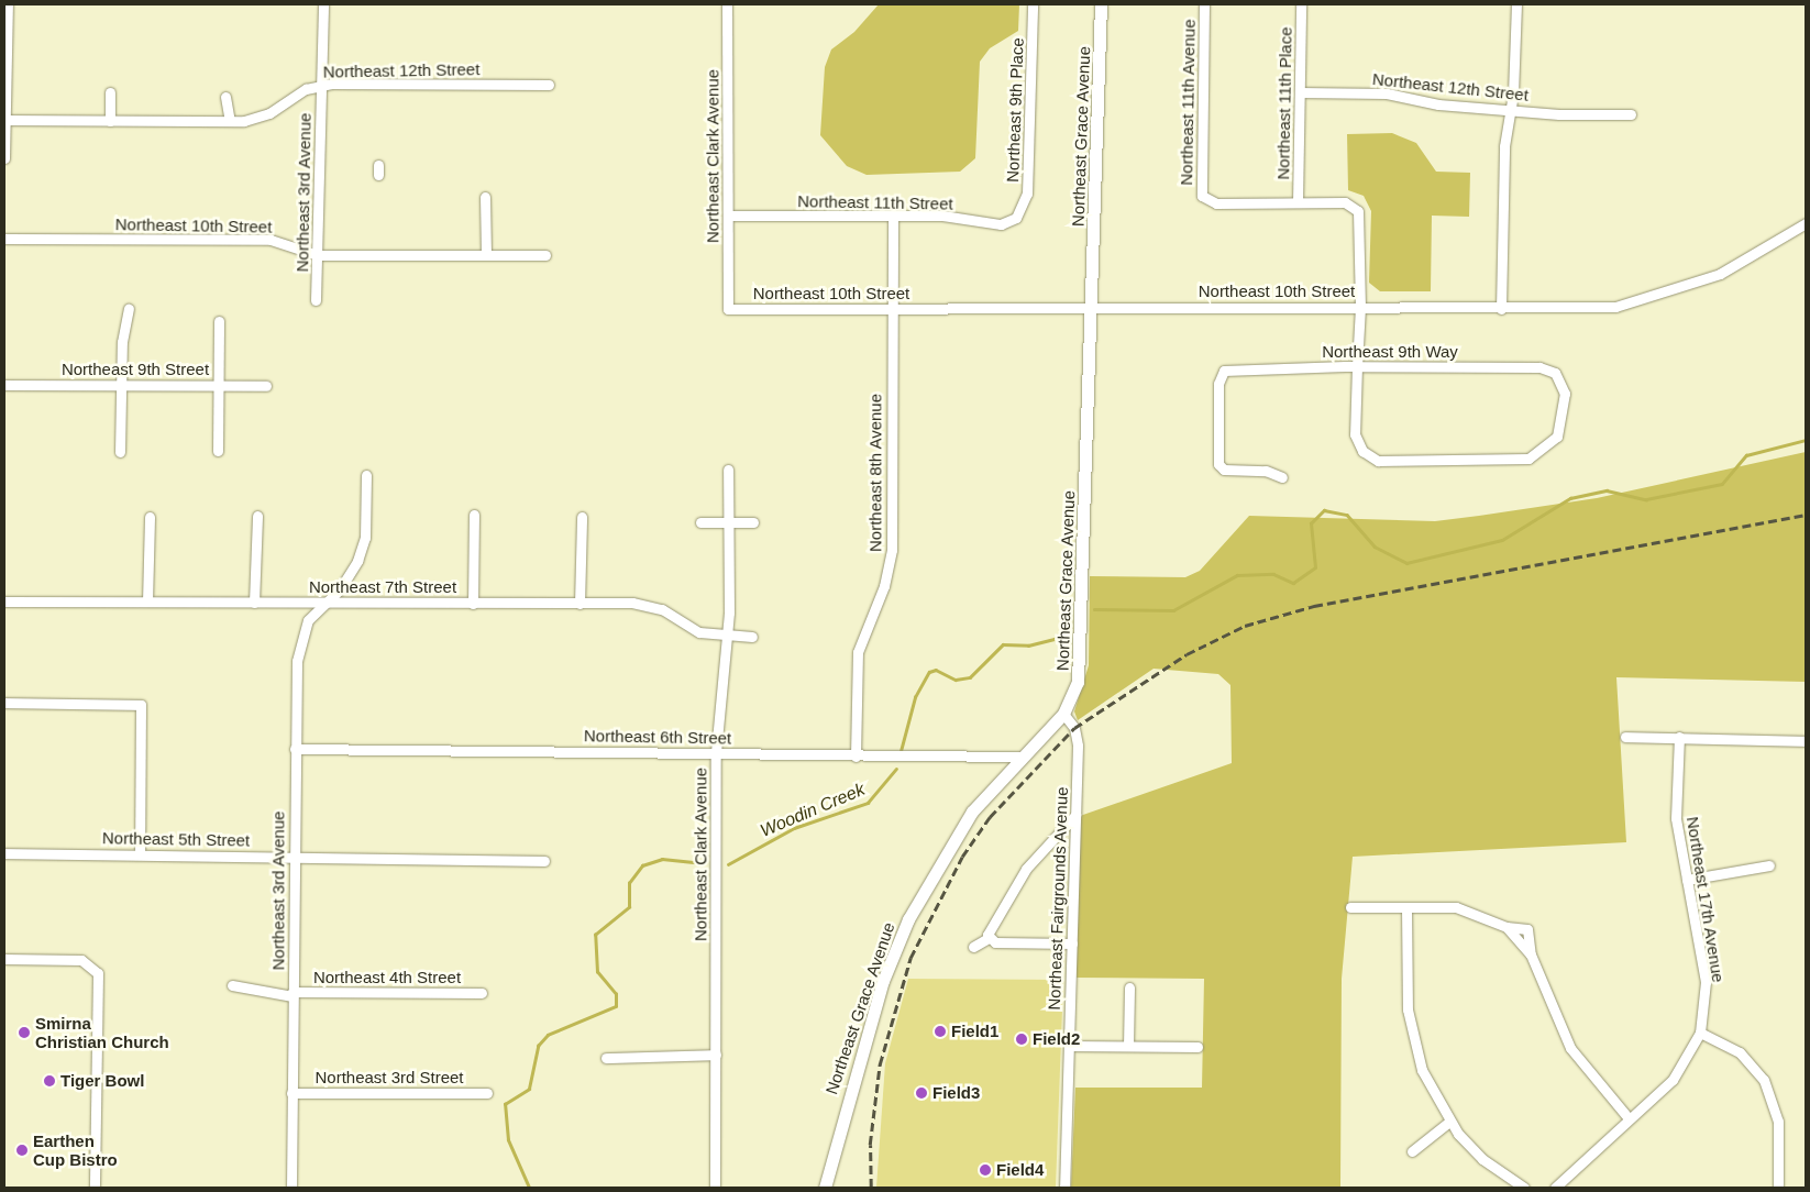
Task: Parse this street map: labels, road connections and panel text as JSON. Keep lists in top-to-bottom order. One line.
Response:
{"streets":{"main road":["Northeast Grace Avenue"],"street":["Northeast 12th Street","Northeast 11th Avenue","Northeast 11th Place","Northeast 9th Place","Northeast Clark Avenue","Northeast 3rd Avenue","Northeast 11th Street","Northeast 10th Street","Northeast 9th Way","Northeast 9th Street","Northeast 8th Avenue","Northeast 7th Street","Northeast 6th Street","Northeast 5th Street","Northeast Fairgrounds Avenue","Northeast 17th Avenue","Northeast 4th Street","Northeast 3rd Street"]},"crossings":[["Northeast 12th Street","Northeast 11th Place"],["Northeast 12th Street","Northeast 3rd Avenue"],["Northeast 11th Avenue","Northeast 11th Place"],["Northeast 9th Place","Northeast 11th Street"],["Northeast Grace Avenue","Northeast 10th Street"],["Northeast Grace Avenue","Northeast 6th Street"],["Northeast Grace Avenue","Northeast Fairgrounds Avenue"],["Northeast Clark Avenue","Northeast 11th Street"],["Northeast Clark Avenue","Northeast 10th Street"],["Northeast Clark Avenue","Northeast 7th Street"],["Northeast Clark Avenue","Northeast 6th Street"],["Northeast 3rd Avenue","Northeast 10th Street"],["Northeast 3rd Avenue","Northeast 7th Street"],["Northeast 3rd Avenue","Northeast 6th Street"],["Northeast 3rd Avenue","Northeast 5th Street"],["Northeast 3rd Avenue","Northeast 4th Street"],["Northeast 3rd Avenue","Northeast 3rd Street"],["Northeast 11th Street","Northeast 8th Avenue"],["Northeast 10th Street","Northeast 8th Avenue"],["Northeast 8th Avenue","Northeast 6th Street"]],"water":["Woodin Creek"],"places":["Field1","Smirna Christian Church","Field2","Tiger Bowl","Field3","Earthen Cup Bistro","Field4"]}
